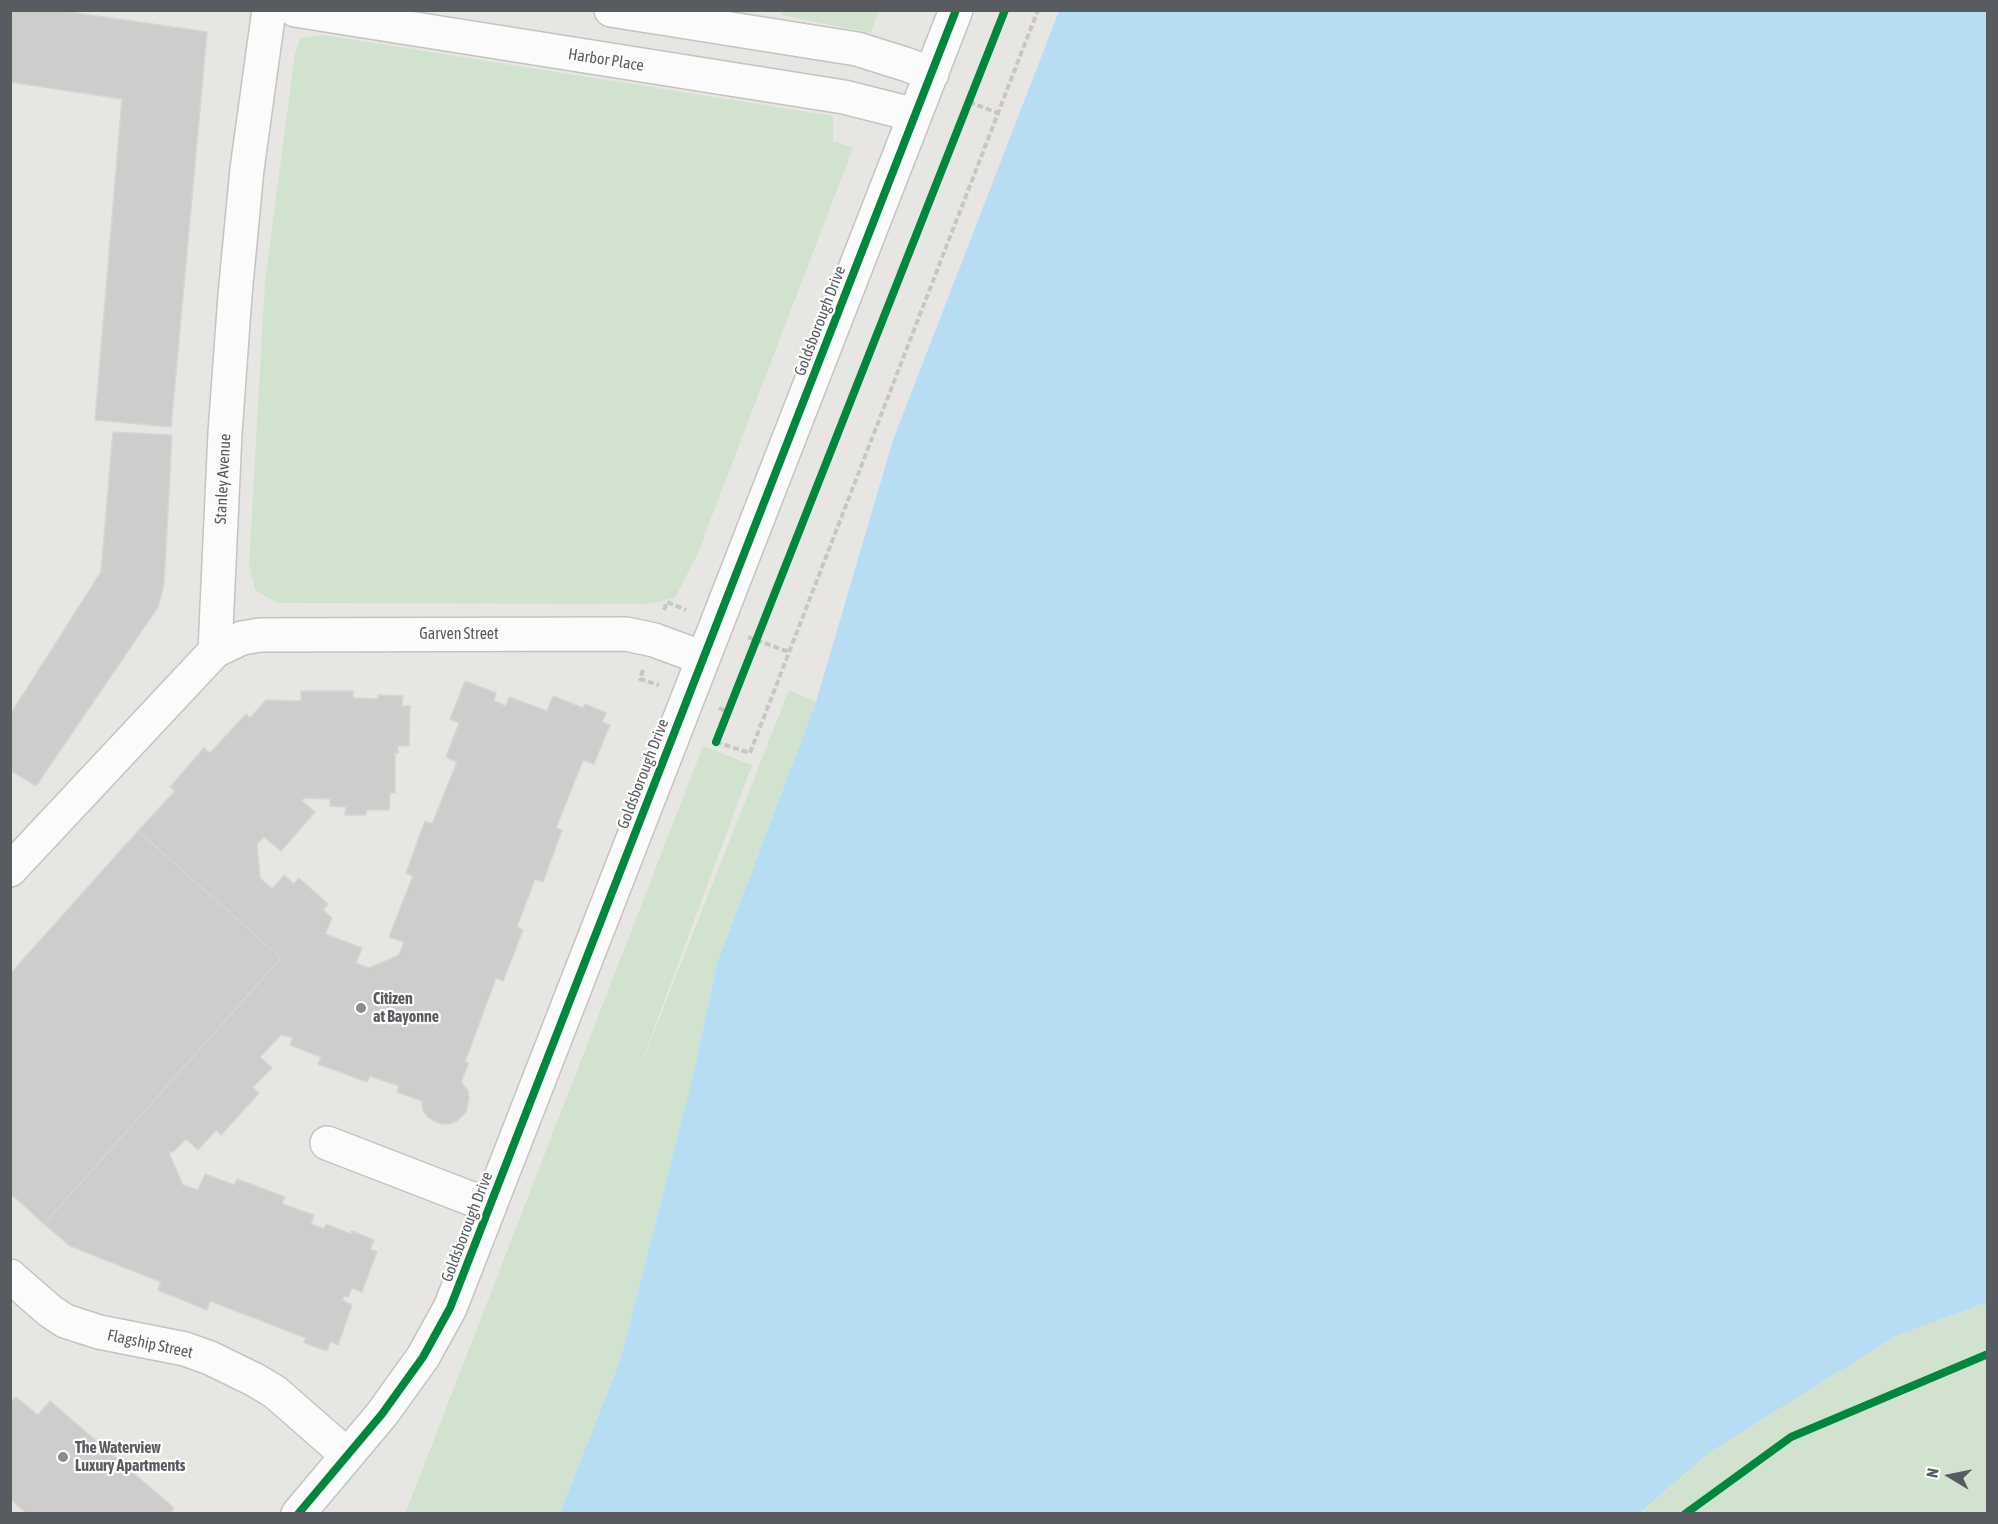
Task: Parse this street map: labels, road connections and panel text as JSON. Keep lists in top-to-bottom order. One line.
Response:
{"streets":{"street":["Harbor Place","Goldsborough Drive","Stanley Avenue","Garven Street","Flagship Street"]},"crossings":[["Harbor Place","Goldsborough Drive"],["Goldsborough Drive","Garven Street"],["Goldsborough Drive","Flagship Street"],["Stanley Avenue","Garven Street"]],"places":["Citizen at Bayonne","The Waterview Luxury Apartments"],"north":"left"}
